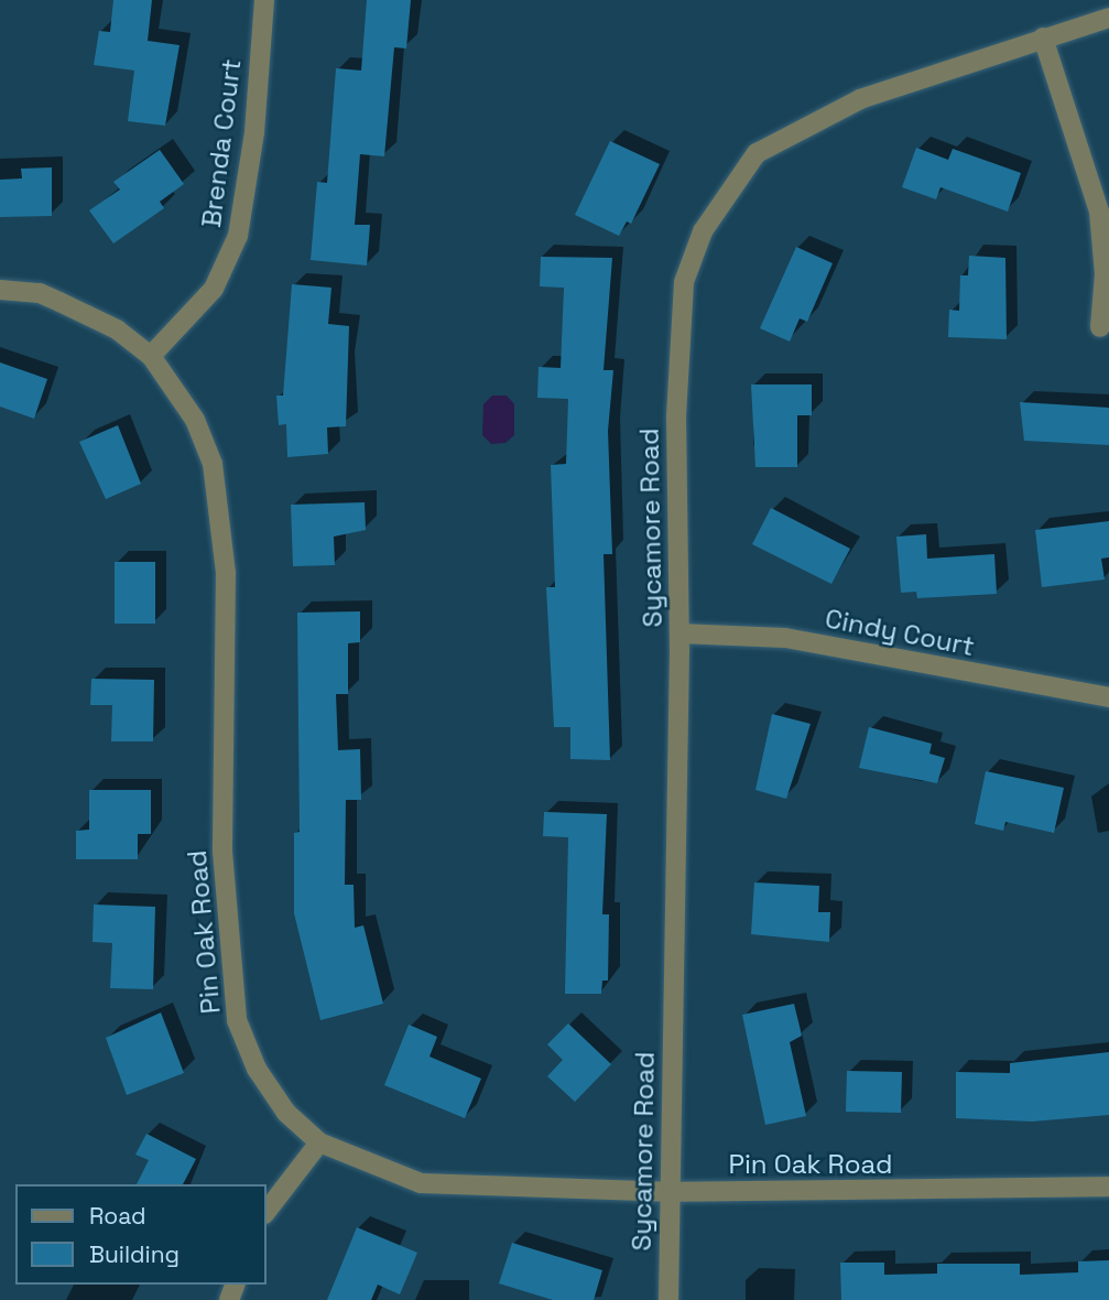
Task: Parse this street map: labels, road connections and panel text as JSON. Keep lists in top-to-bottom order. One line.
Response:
{"streets":{"street":["Brenda Court","Sycamore Road","Cindy Court","Pin Oak Road"]},"crossings":[["Brenda Court","Pin Oak Road"],["Sycamore Road","Cindy Court"],["Sycamore Road","Pin Oak Road"]],"legend":["Road","Building"]}
